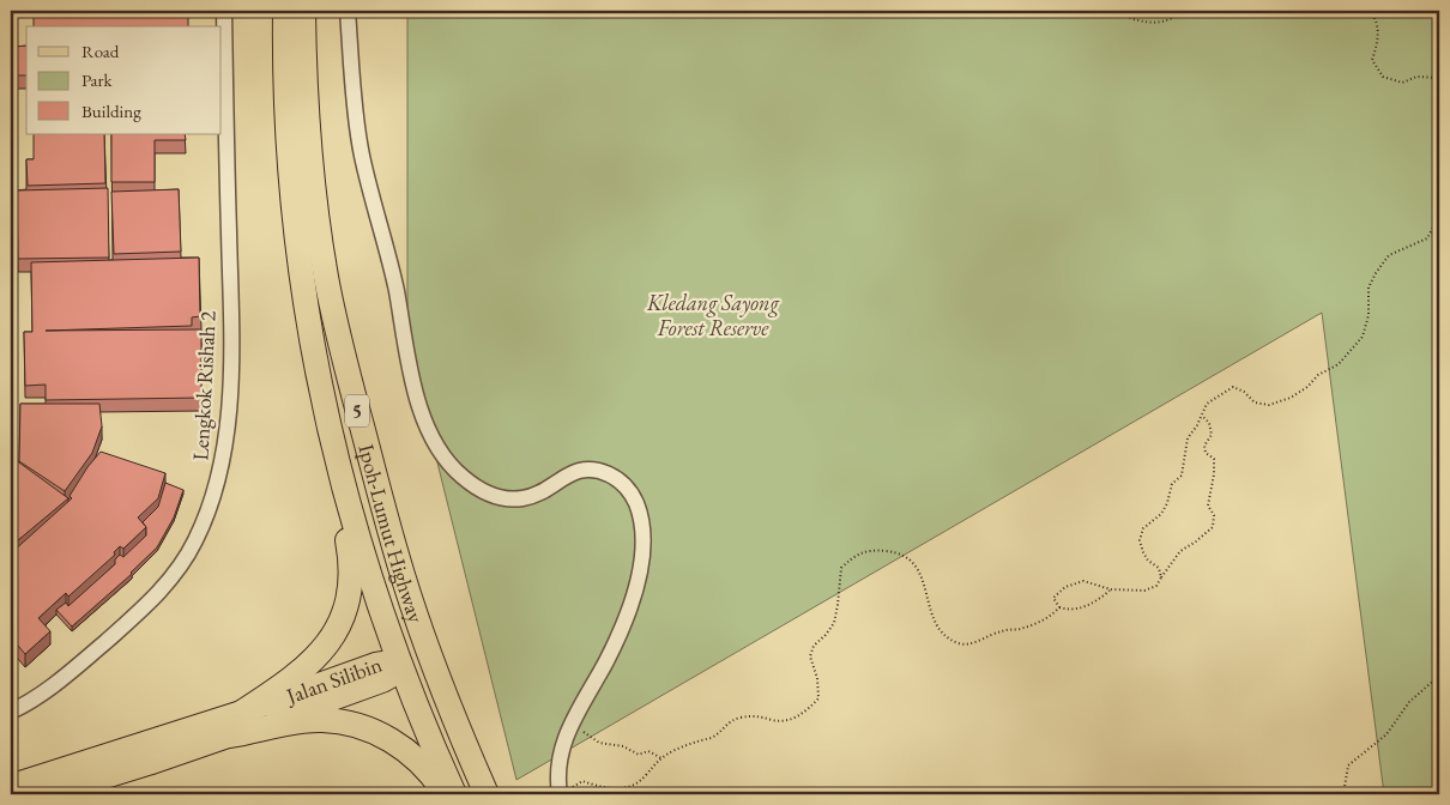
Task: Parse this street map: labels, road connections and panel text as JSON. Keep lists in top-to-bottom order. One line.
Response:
{"streets":{"highway":["5","Ipoh-Lumut Highway"],"main road":["Jalan Silibin"],"street":["Lengkok Rishah 2"]},"crossings":[["Ipoh-Lumut Highway","Jalan Silibin"]],"parks":["Kledang Sayong Forest Reserve"],"legend":["Road","Park","Building"]}
